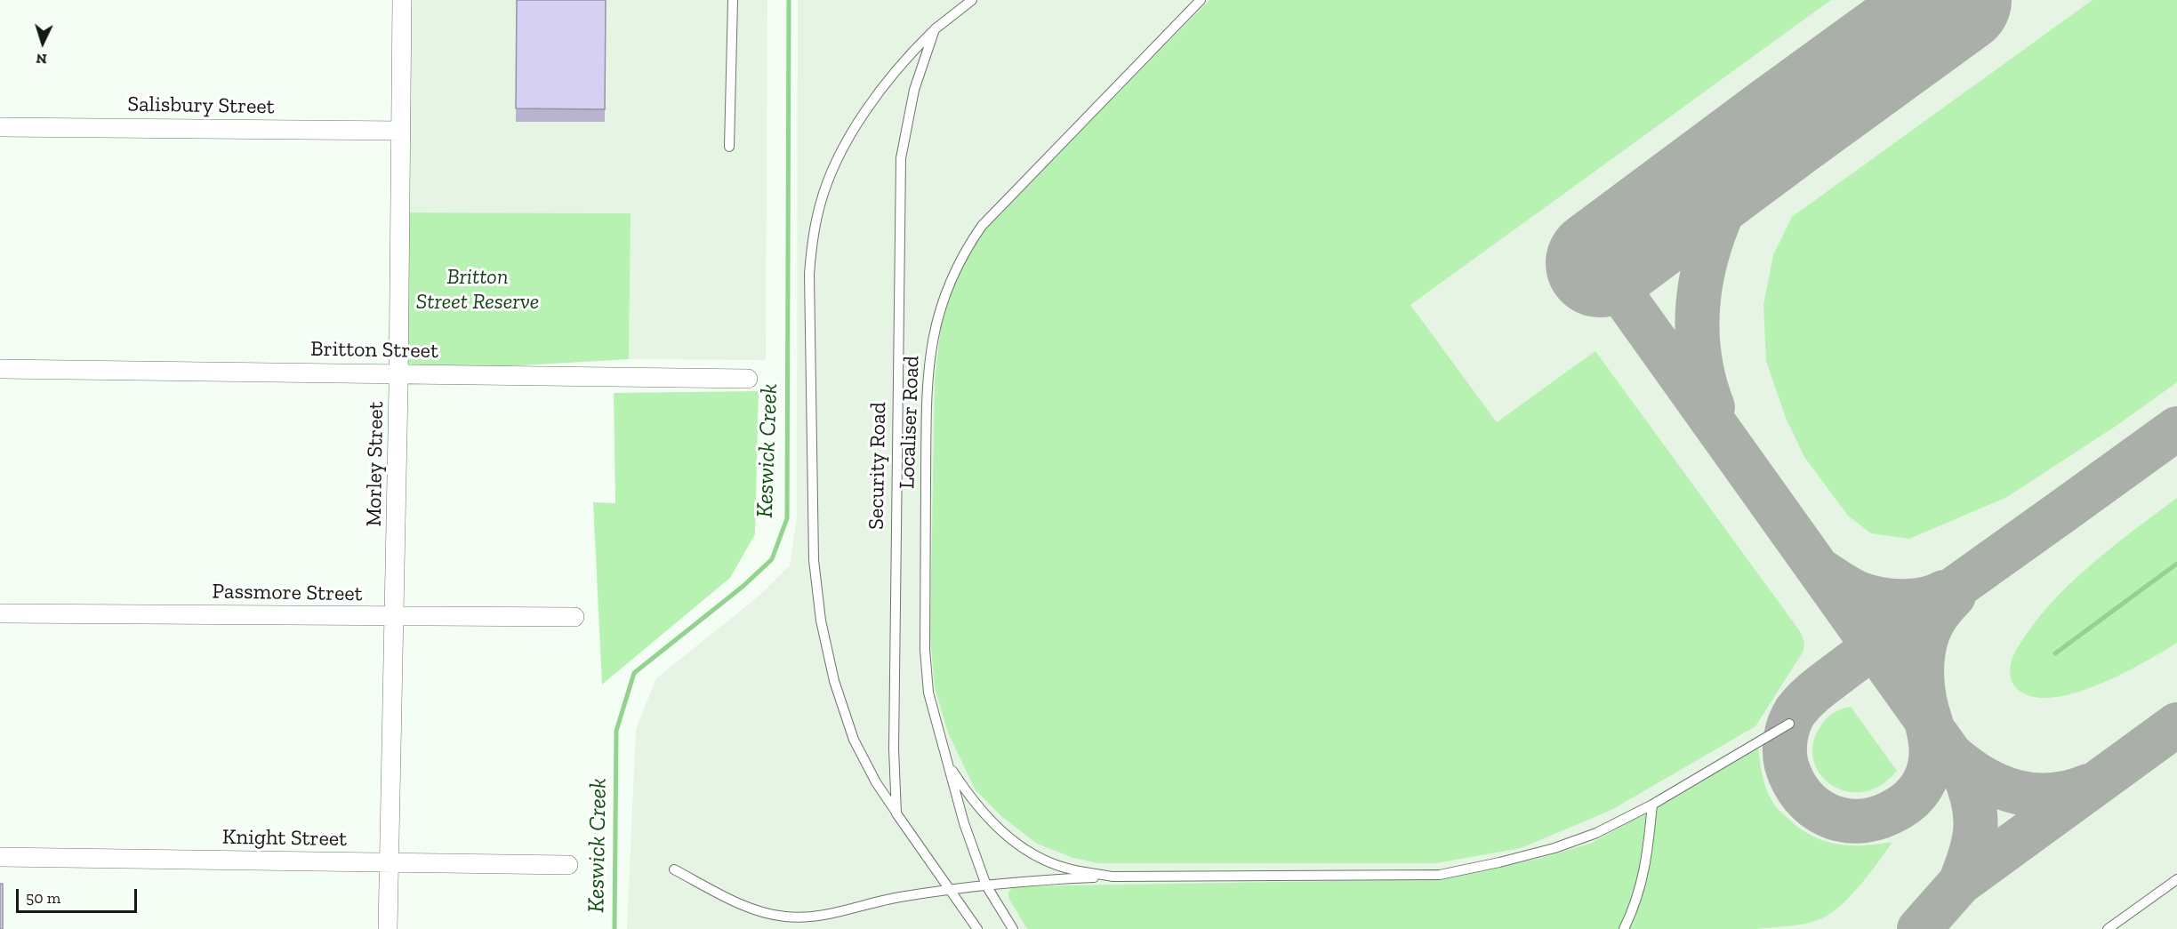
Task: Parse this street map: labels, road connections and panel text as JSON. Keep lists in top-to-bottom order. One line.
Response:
{"streets":{"street":["Salisbury Street","Britton Street","Morley Street","Passmore Street","Knight Street"],"lane":["Localiser Road","Security Road"]},"crossings":[["Salisbury Street","Morley Street"],["Britton Street","Morley Street"],["Morley Street","Passmore Street"],["Morley Street","Knight Street"]],"water":["Keswick Creek"],"parks":["Britton Street Reserve"],"scale_bar":"50 m","north":"bottom"}
